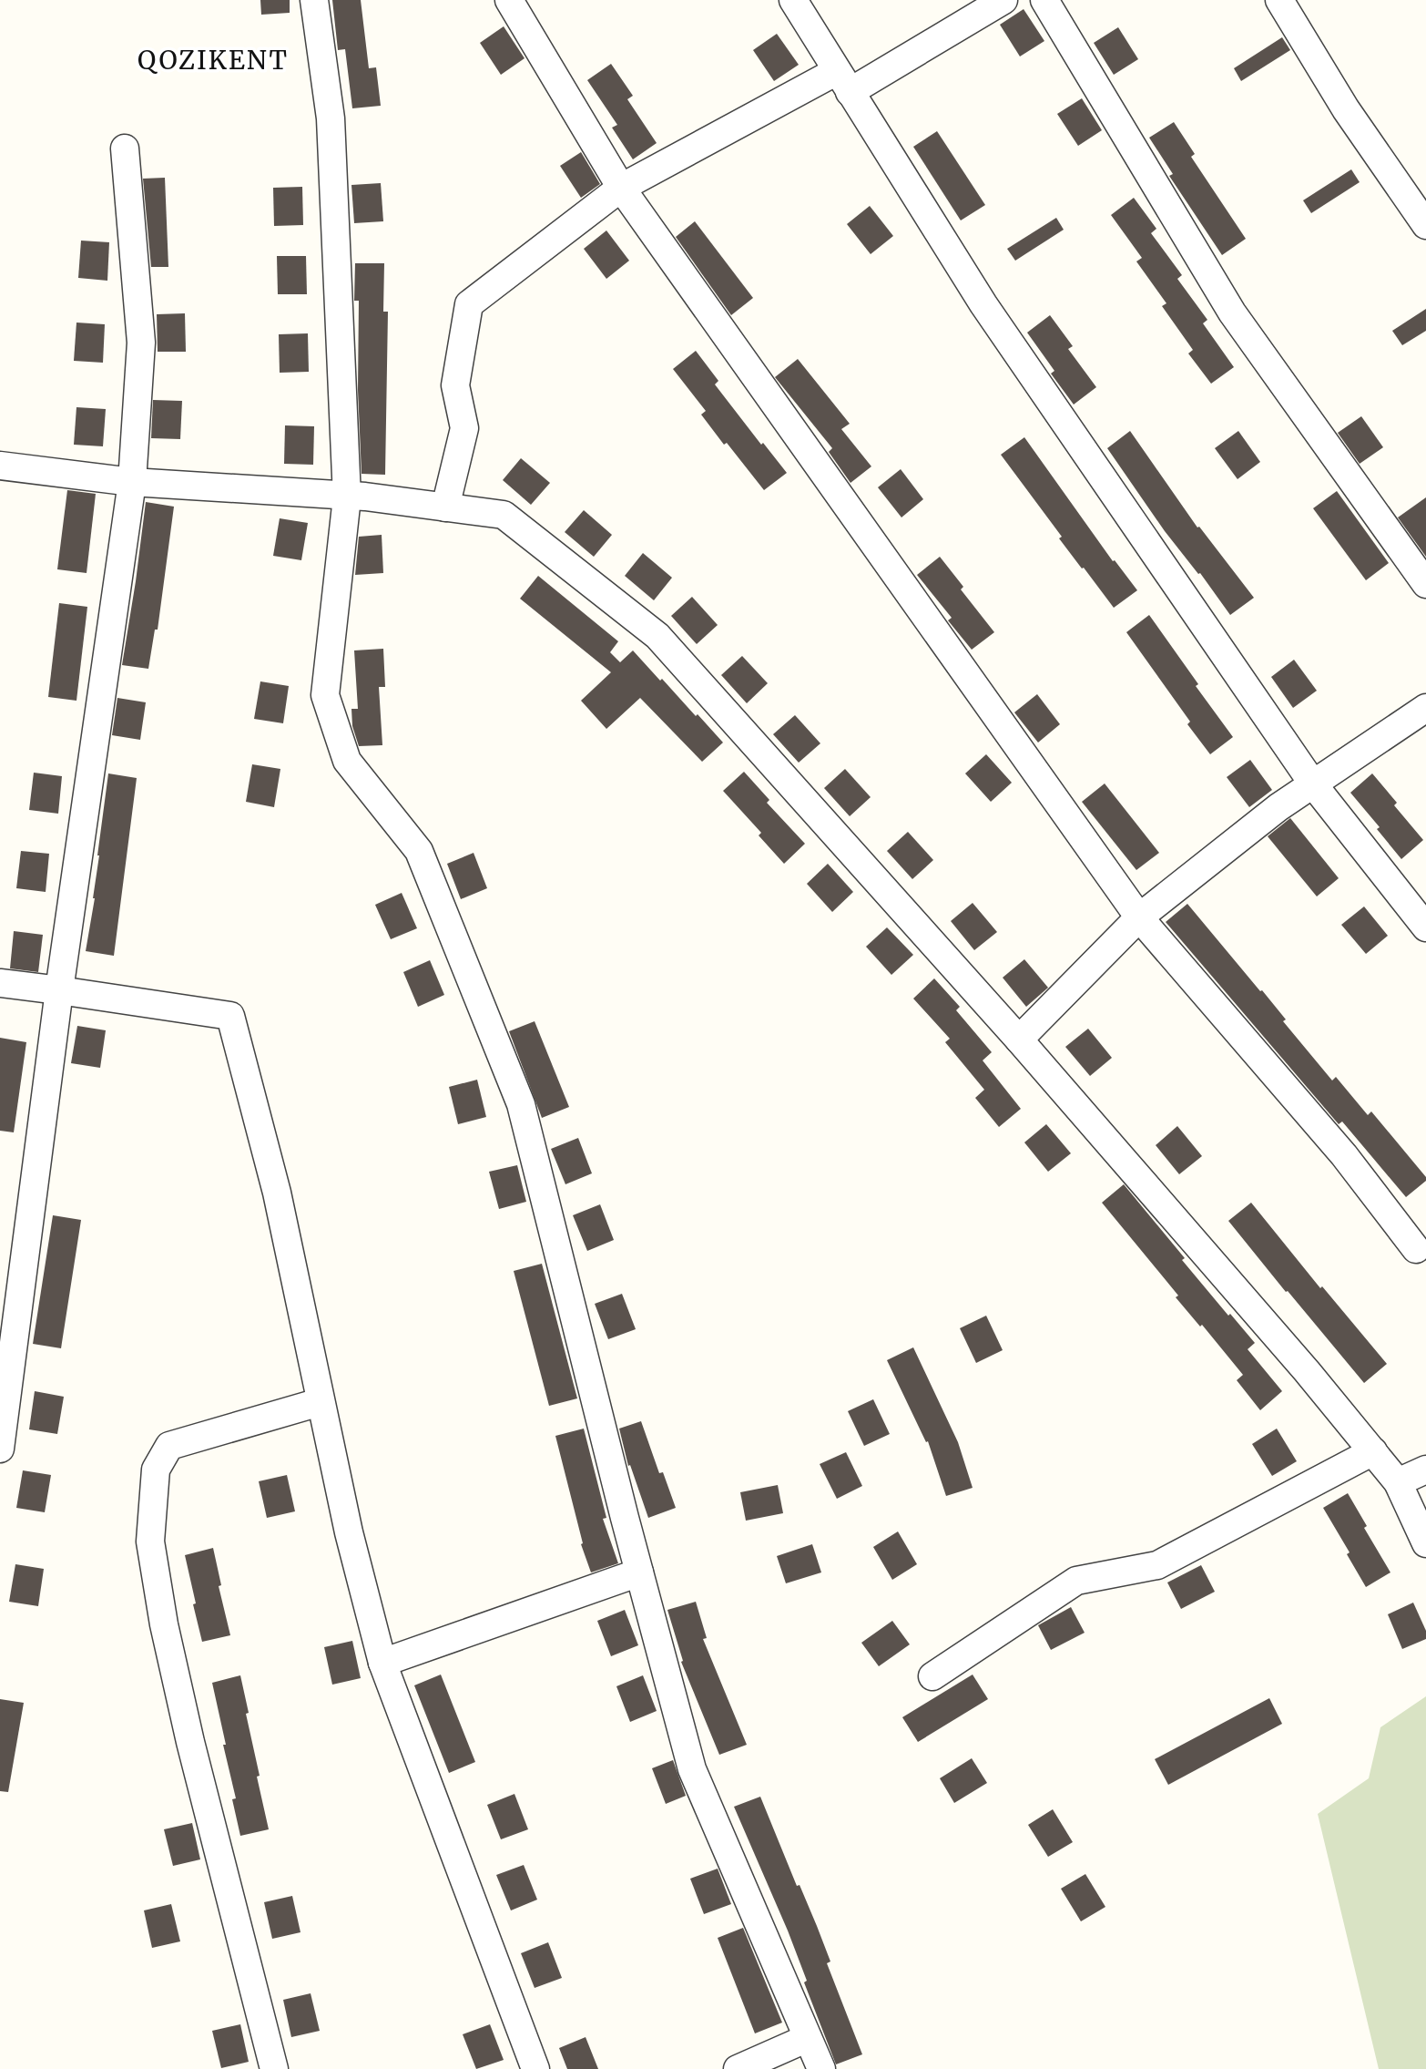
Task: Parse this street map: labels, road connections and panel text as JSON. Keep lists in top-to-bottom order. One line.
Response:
{"districts":["QOZIKENT"]}
